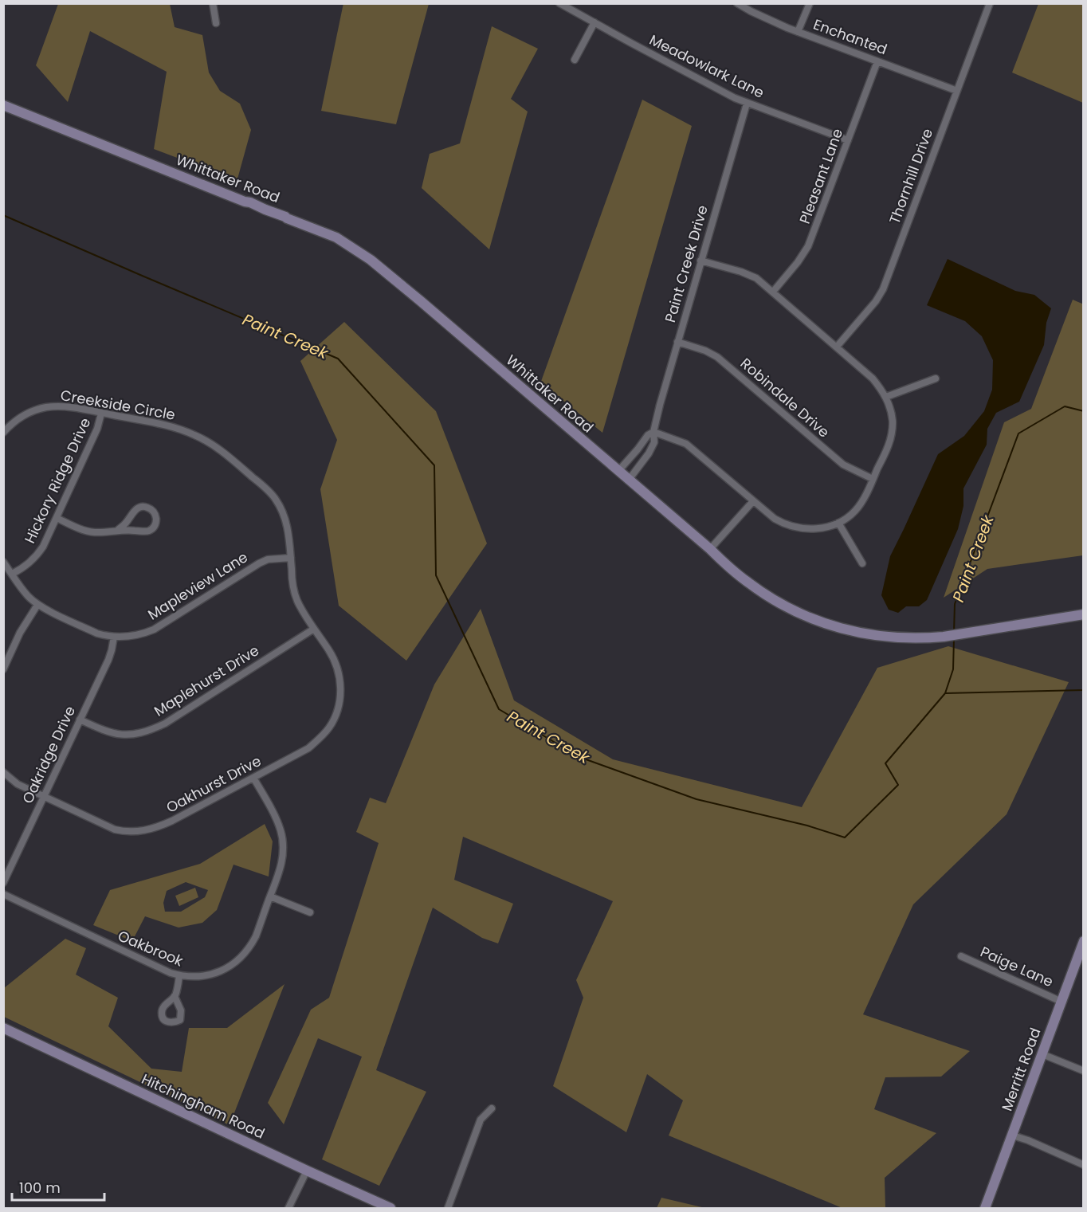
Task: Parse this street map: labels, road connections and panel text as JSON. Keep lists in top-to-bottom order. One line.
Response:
{"streets":{"main road":["Whittaker Road","Merritt Road","Hitchingham Road"],"street":["Enchanted","Meadowlark Lane","Pleasant Lane","Thornhill Drive","Paint Creek Drive","Robindale Drive","Creekside Circle","Hickory Ridge Drive","Mapleview Lane","Maplehurst Drive","Oakridge Drive","Oakhurst Drive","Oakbrook","Paige Lane"]},"crossings":[["Enchanted","Pleasant Lane"],["Enchanted","Thornhill Drive"],["Meadowlark Lane","Pleasant Lane"],["Meadowlark Lane","Paint Creek Drive"],["Whittaker Road","Paint Creek Drive"],["Paint Creek Drive","Robindale Drive"],["Creekside Circle","Hickory Ridge Drive"],["Creekside Circle","Mapleview Lane"],["Creekside Circle","Maplehurst Drive"],["Creekside Circle","Oakhurst Drive"],["Hickory Ridge Drive","Mapleview Lane"],["Mapleview Lane","Oakridge Drive"],["Maplehurst Drive","Oakridge Drive"],["Maplehurst Drive","Oakhurst Drive"],["Oakridge Drive","Oakhurst Drive"],["Oakhurst Drive","Oakbrook"],["Paige Lane","Merritt Road"]],"water":["Paint Creek"],"scale_bar":"100 m"}
